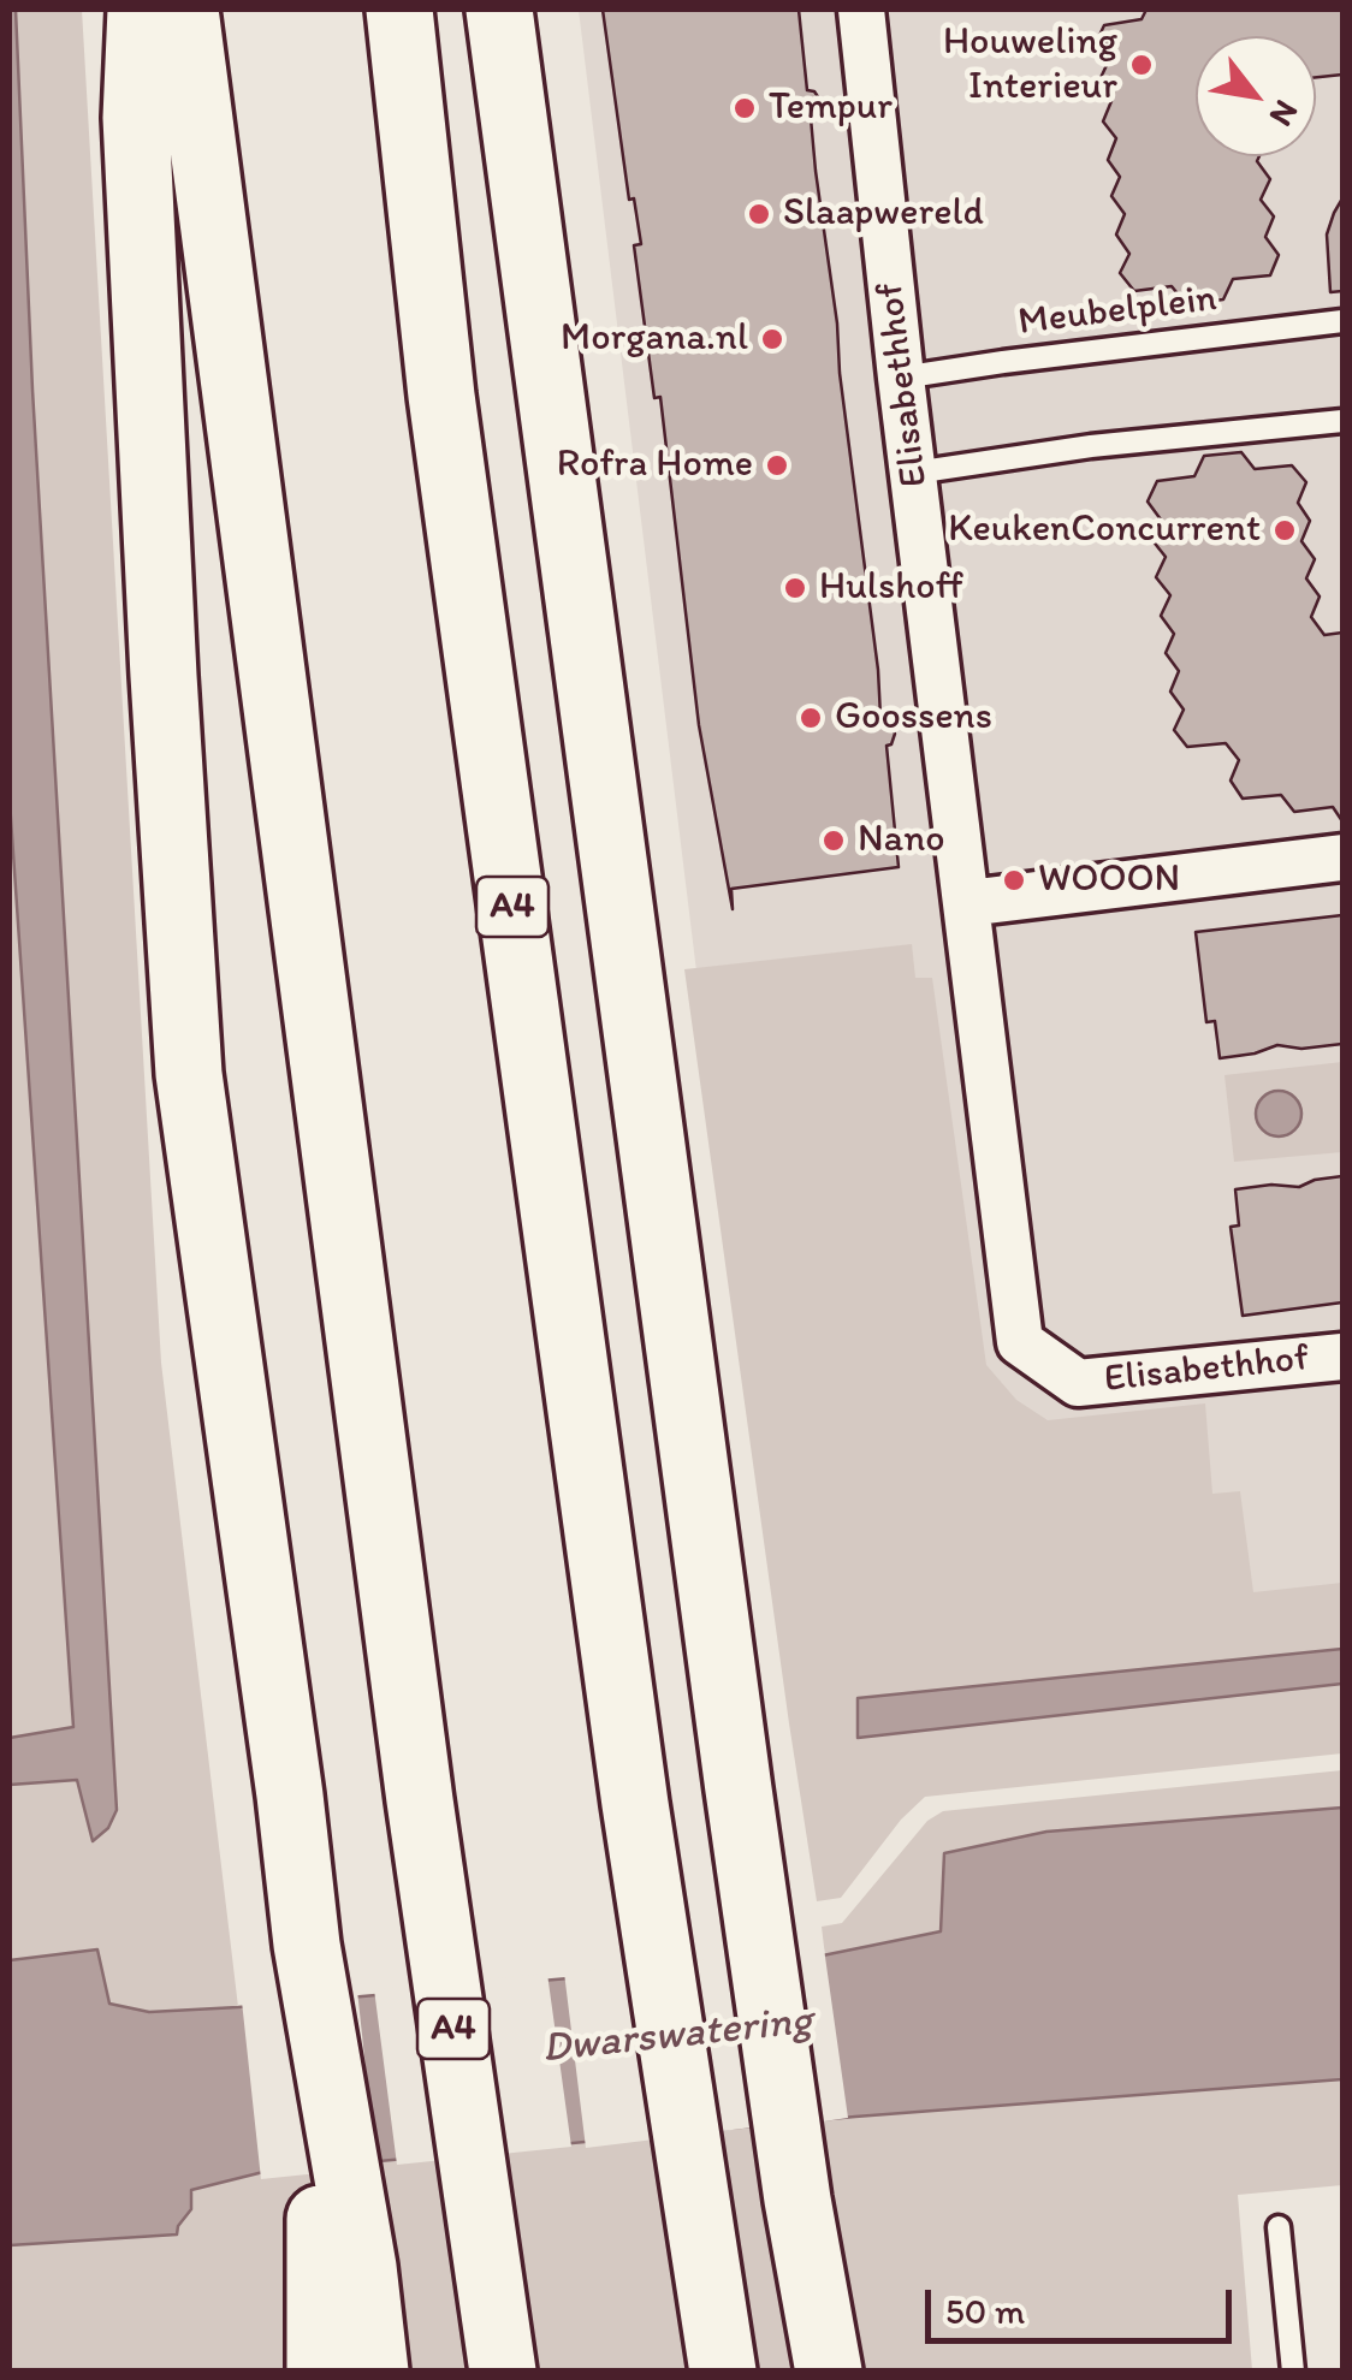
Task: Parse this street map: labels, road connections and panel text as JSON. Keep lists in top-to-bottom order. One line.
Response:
{"streets":{"highway":["A4"],"street":["Elisabethhof"],"lane":["Meubelplein"]},"crossings":[["Meubelplein","Elisabethhof"]],"water":["Dwarswatering"],"places":["Houweling Interieur","Tempur","Slaapwereld","Morgana.nl","Rofra Home","KeukenConcurrent","Hulshoff","Goossens","Nano","WOOON"],"scale_bar":"50 m","north":"bottom right"}
